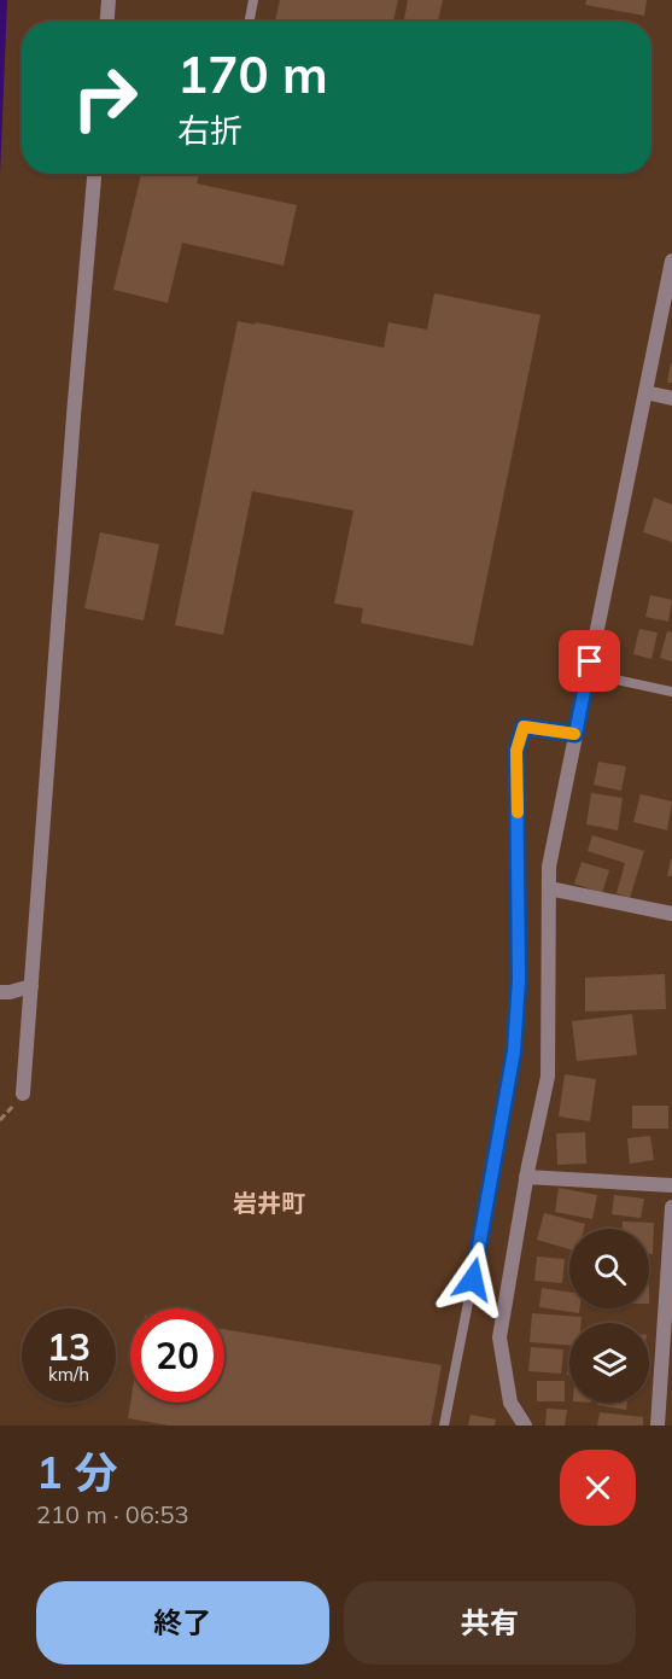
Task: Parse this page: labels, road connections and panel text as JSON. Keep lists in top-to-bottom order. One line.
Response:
{"districts":["岩井町"],"page":{"turn":["170 m","右折"],"speed":"13 km/h","limit":"20","heading":["1 分","210 m · 06:53"],"buttons":["終了","共有"]}}
